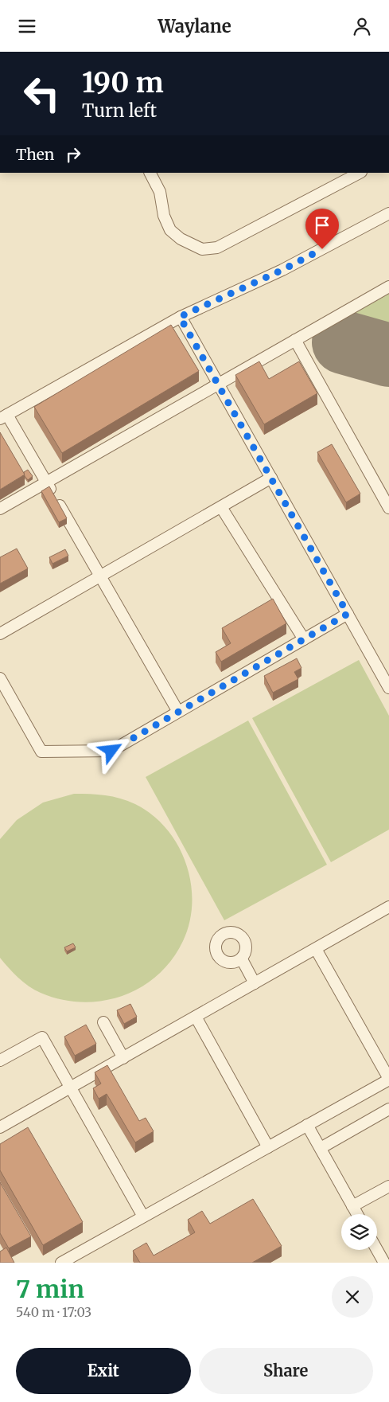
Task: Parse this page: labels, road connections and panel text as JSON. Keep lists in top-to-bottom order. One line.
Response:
{"page":{"header":"Waylane","turn":["190 m","Turn left"],"then":"Then","heading":["7 min","540 m · 17:03"],"buttons":["Exit","Share"]}}
